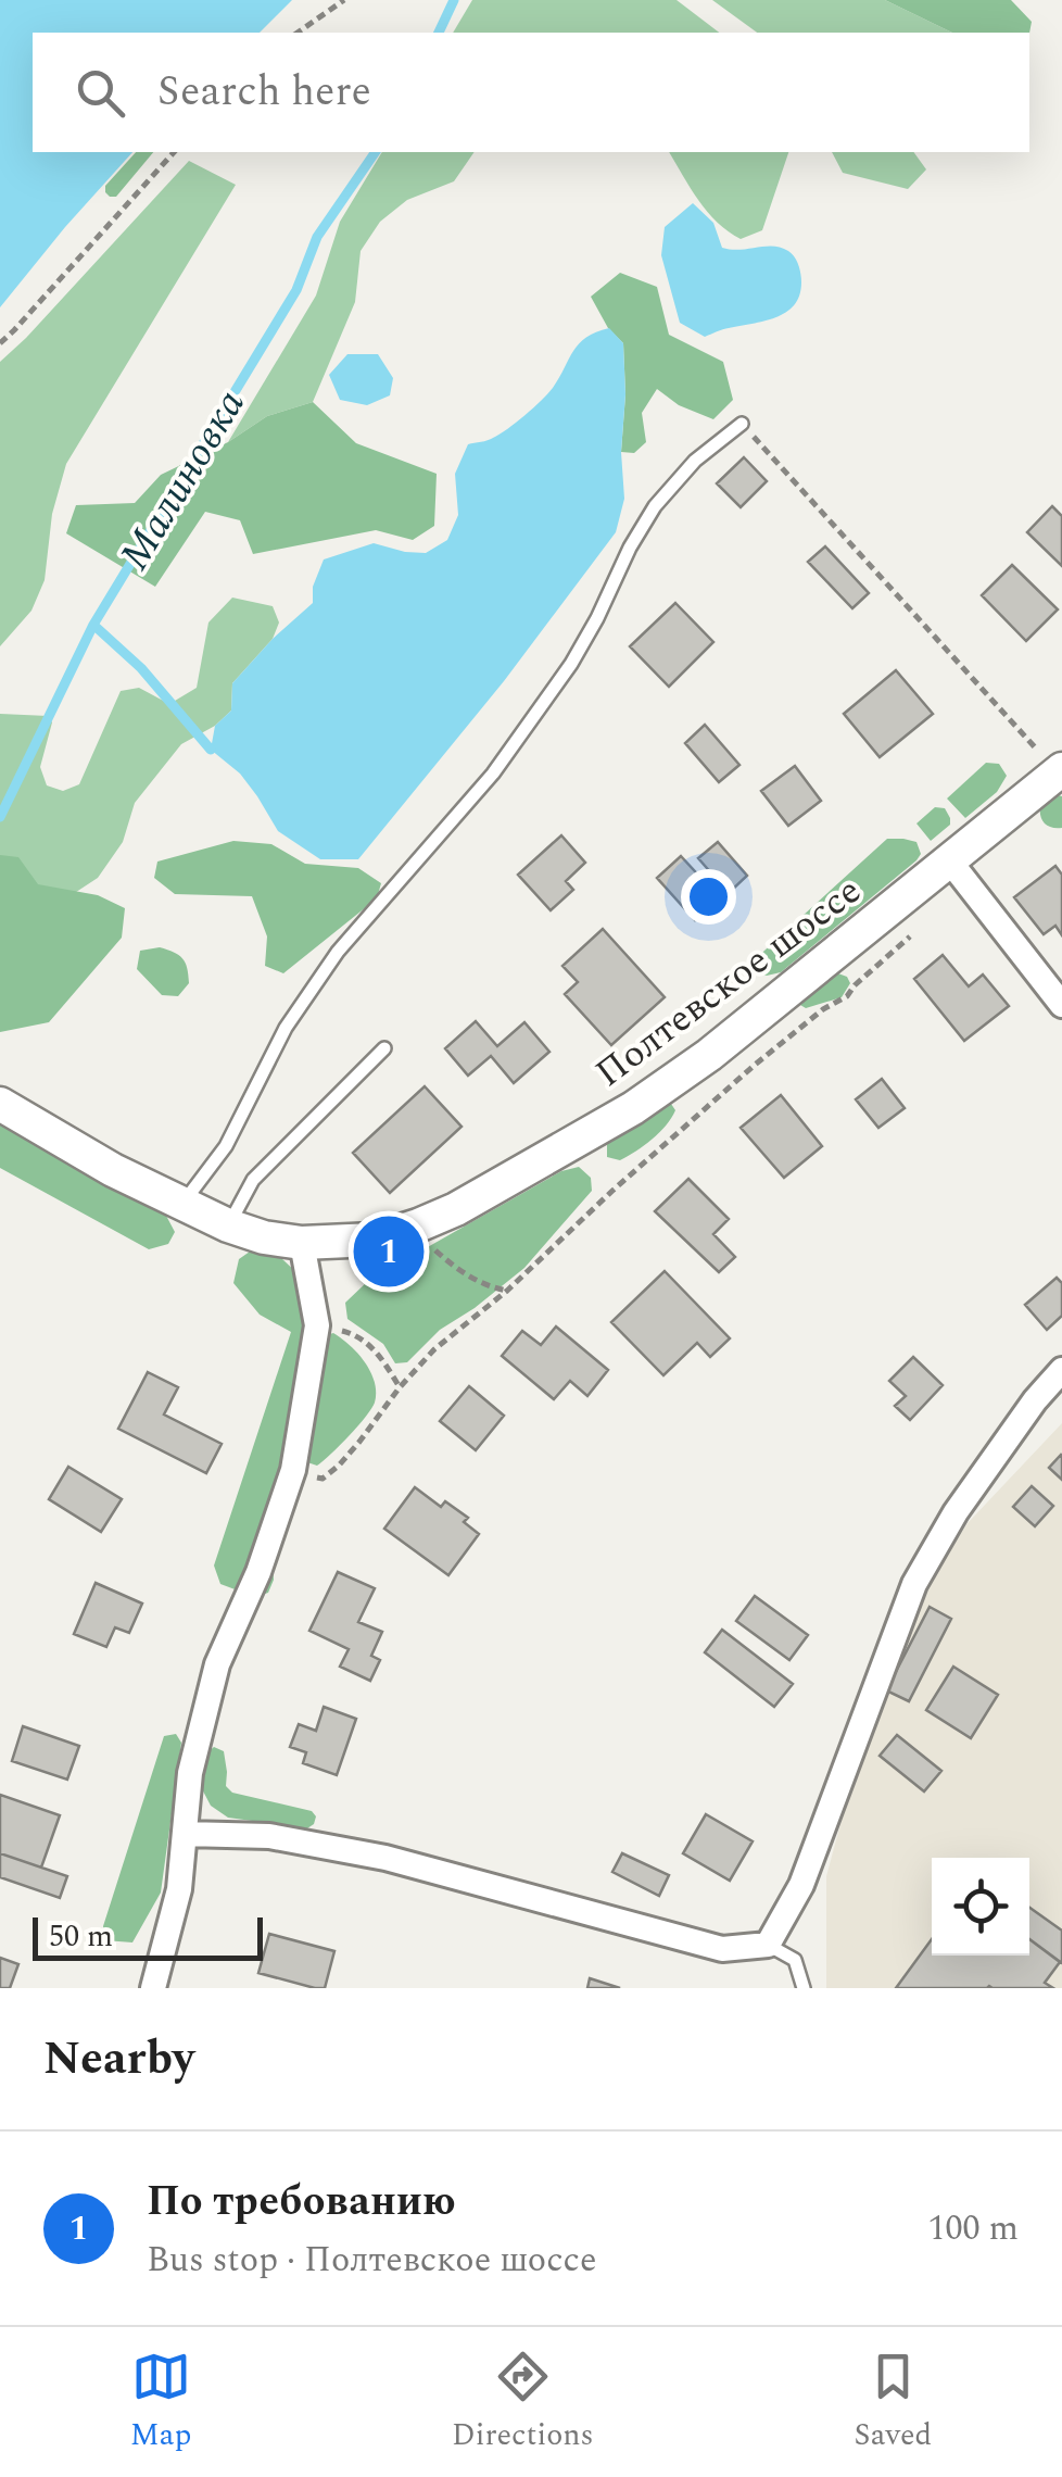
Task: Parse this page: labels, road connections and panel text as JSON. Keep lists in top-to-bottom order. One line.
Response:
{"streets":{"street":["Полтевское шоссе"]},"water":["Малиновка"],"scale_bar":"50 m","page":{"search":"Search here","pins":"1","scale":"50 m","heading":"Nearby","list":[{"mark":"1","name":"По требованию","note":"Bus stop · Полтевское шоссе","value":"100 m"}],"nav":["Map","Directions","Saved"]}}
